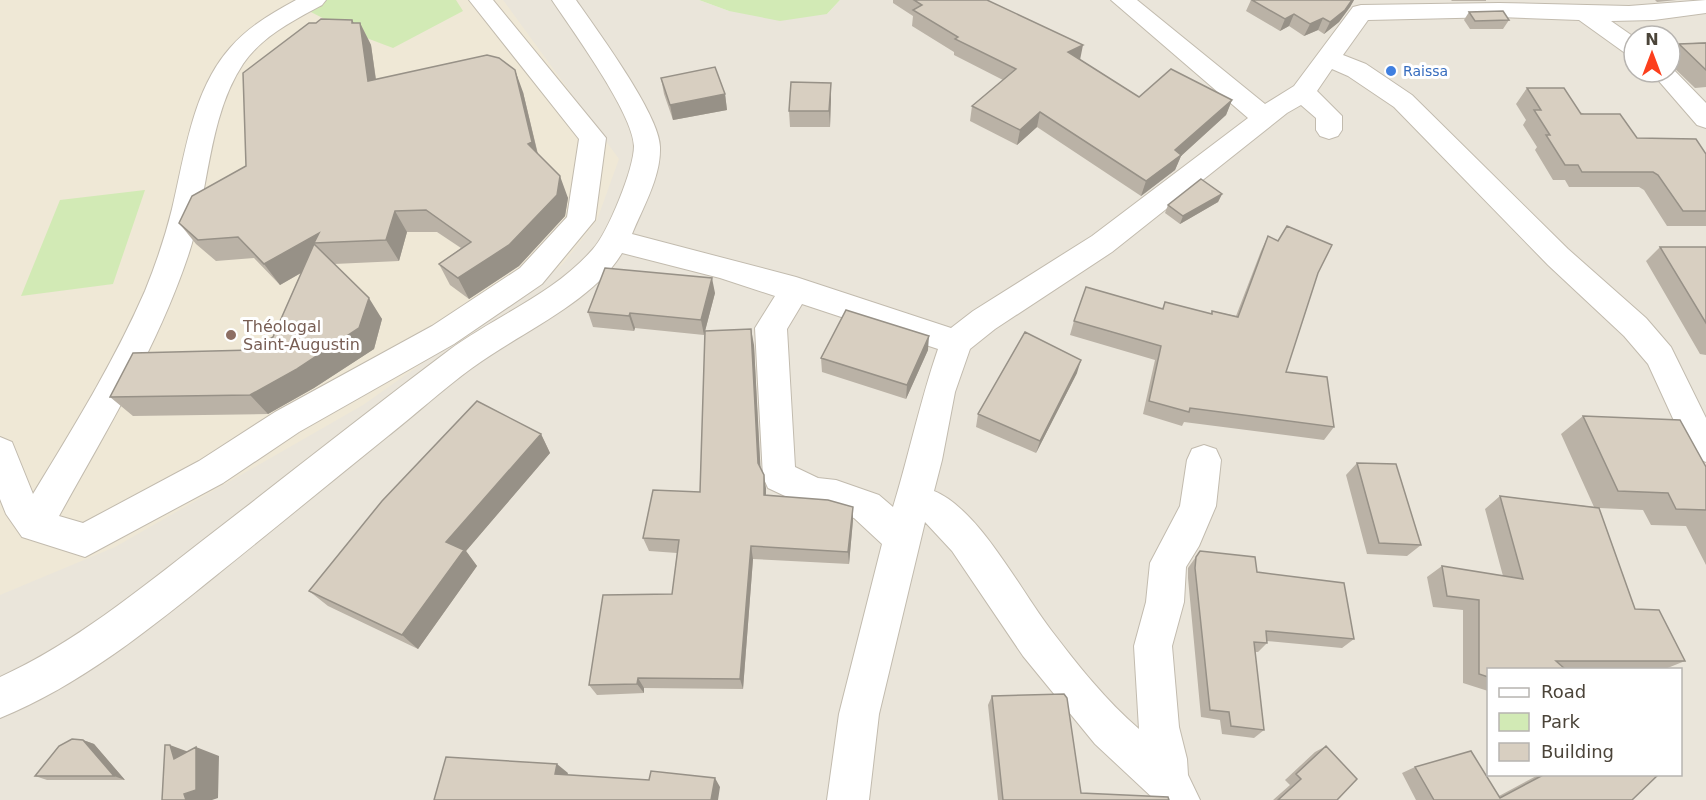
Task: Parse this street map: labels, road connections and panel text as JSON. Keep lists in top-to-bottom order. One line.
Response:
{"places":["Raissa","Théologal Saint-Augustin"],"legend":["Road","Park","Building"],"north":"top"}
